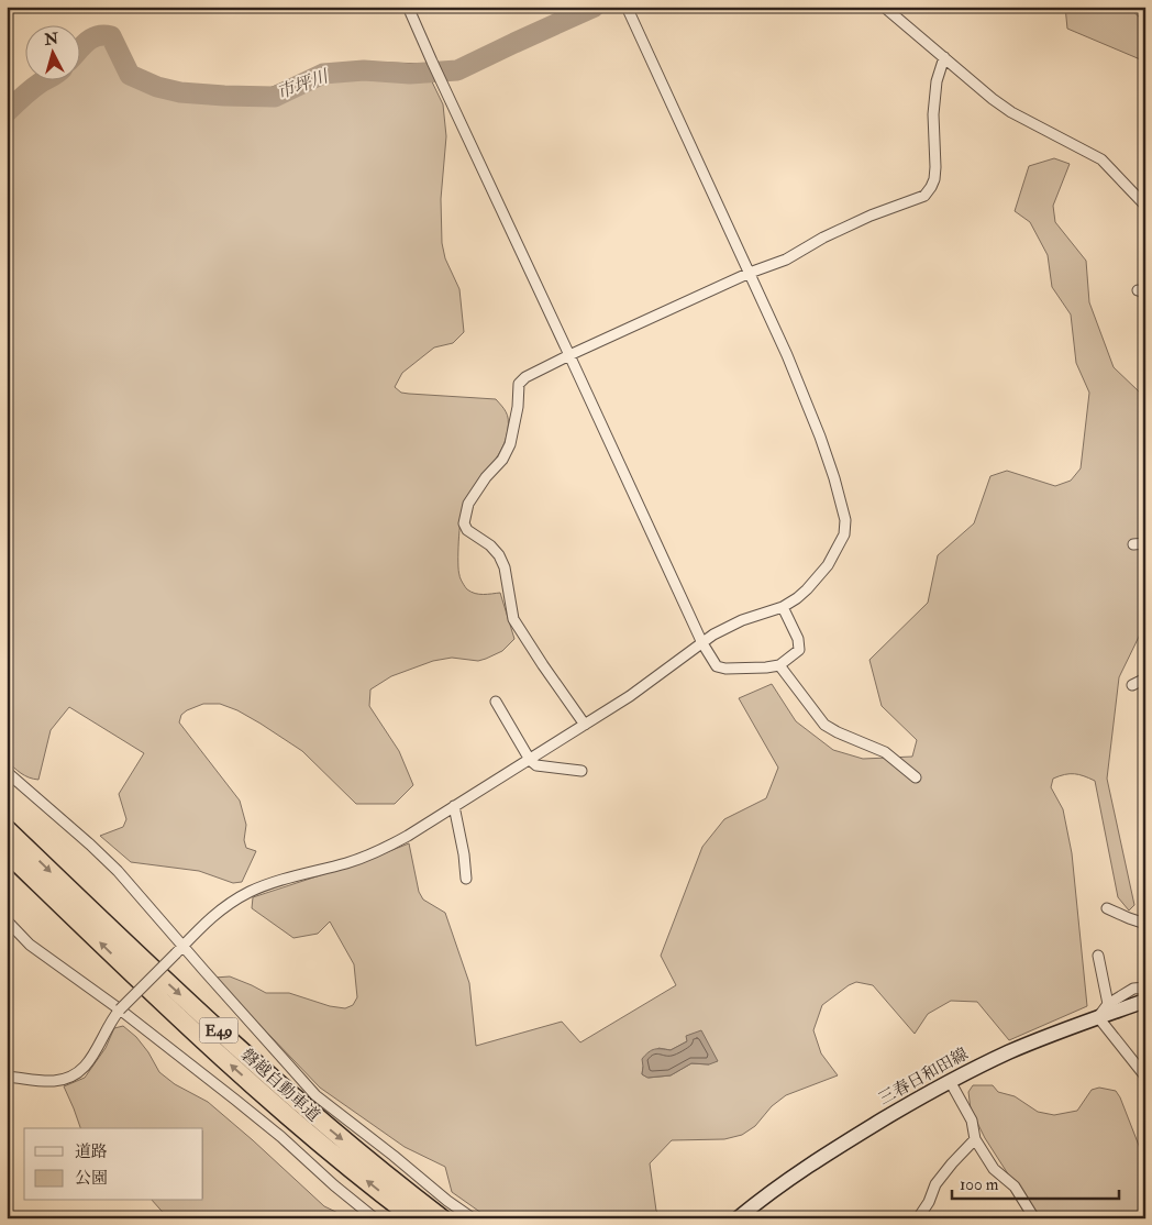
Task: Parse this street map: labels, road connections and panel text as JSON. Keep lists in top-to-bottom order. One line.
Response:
{"streets":{"highway":["E49","磐越自動車道"],"main road":["三春日和田線"]},"water":["市坪川"],"legend":["道路","公園"],"scale_bar":"100 m","north":"top"}
